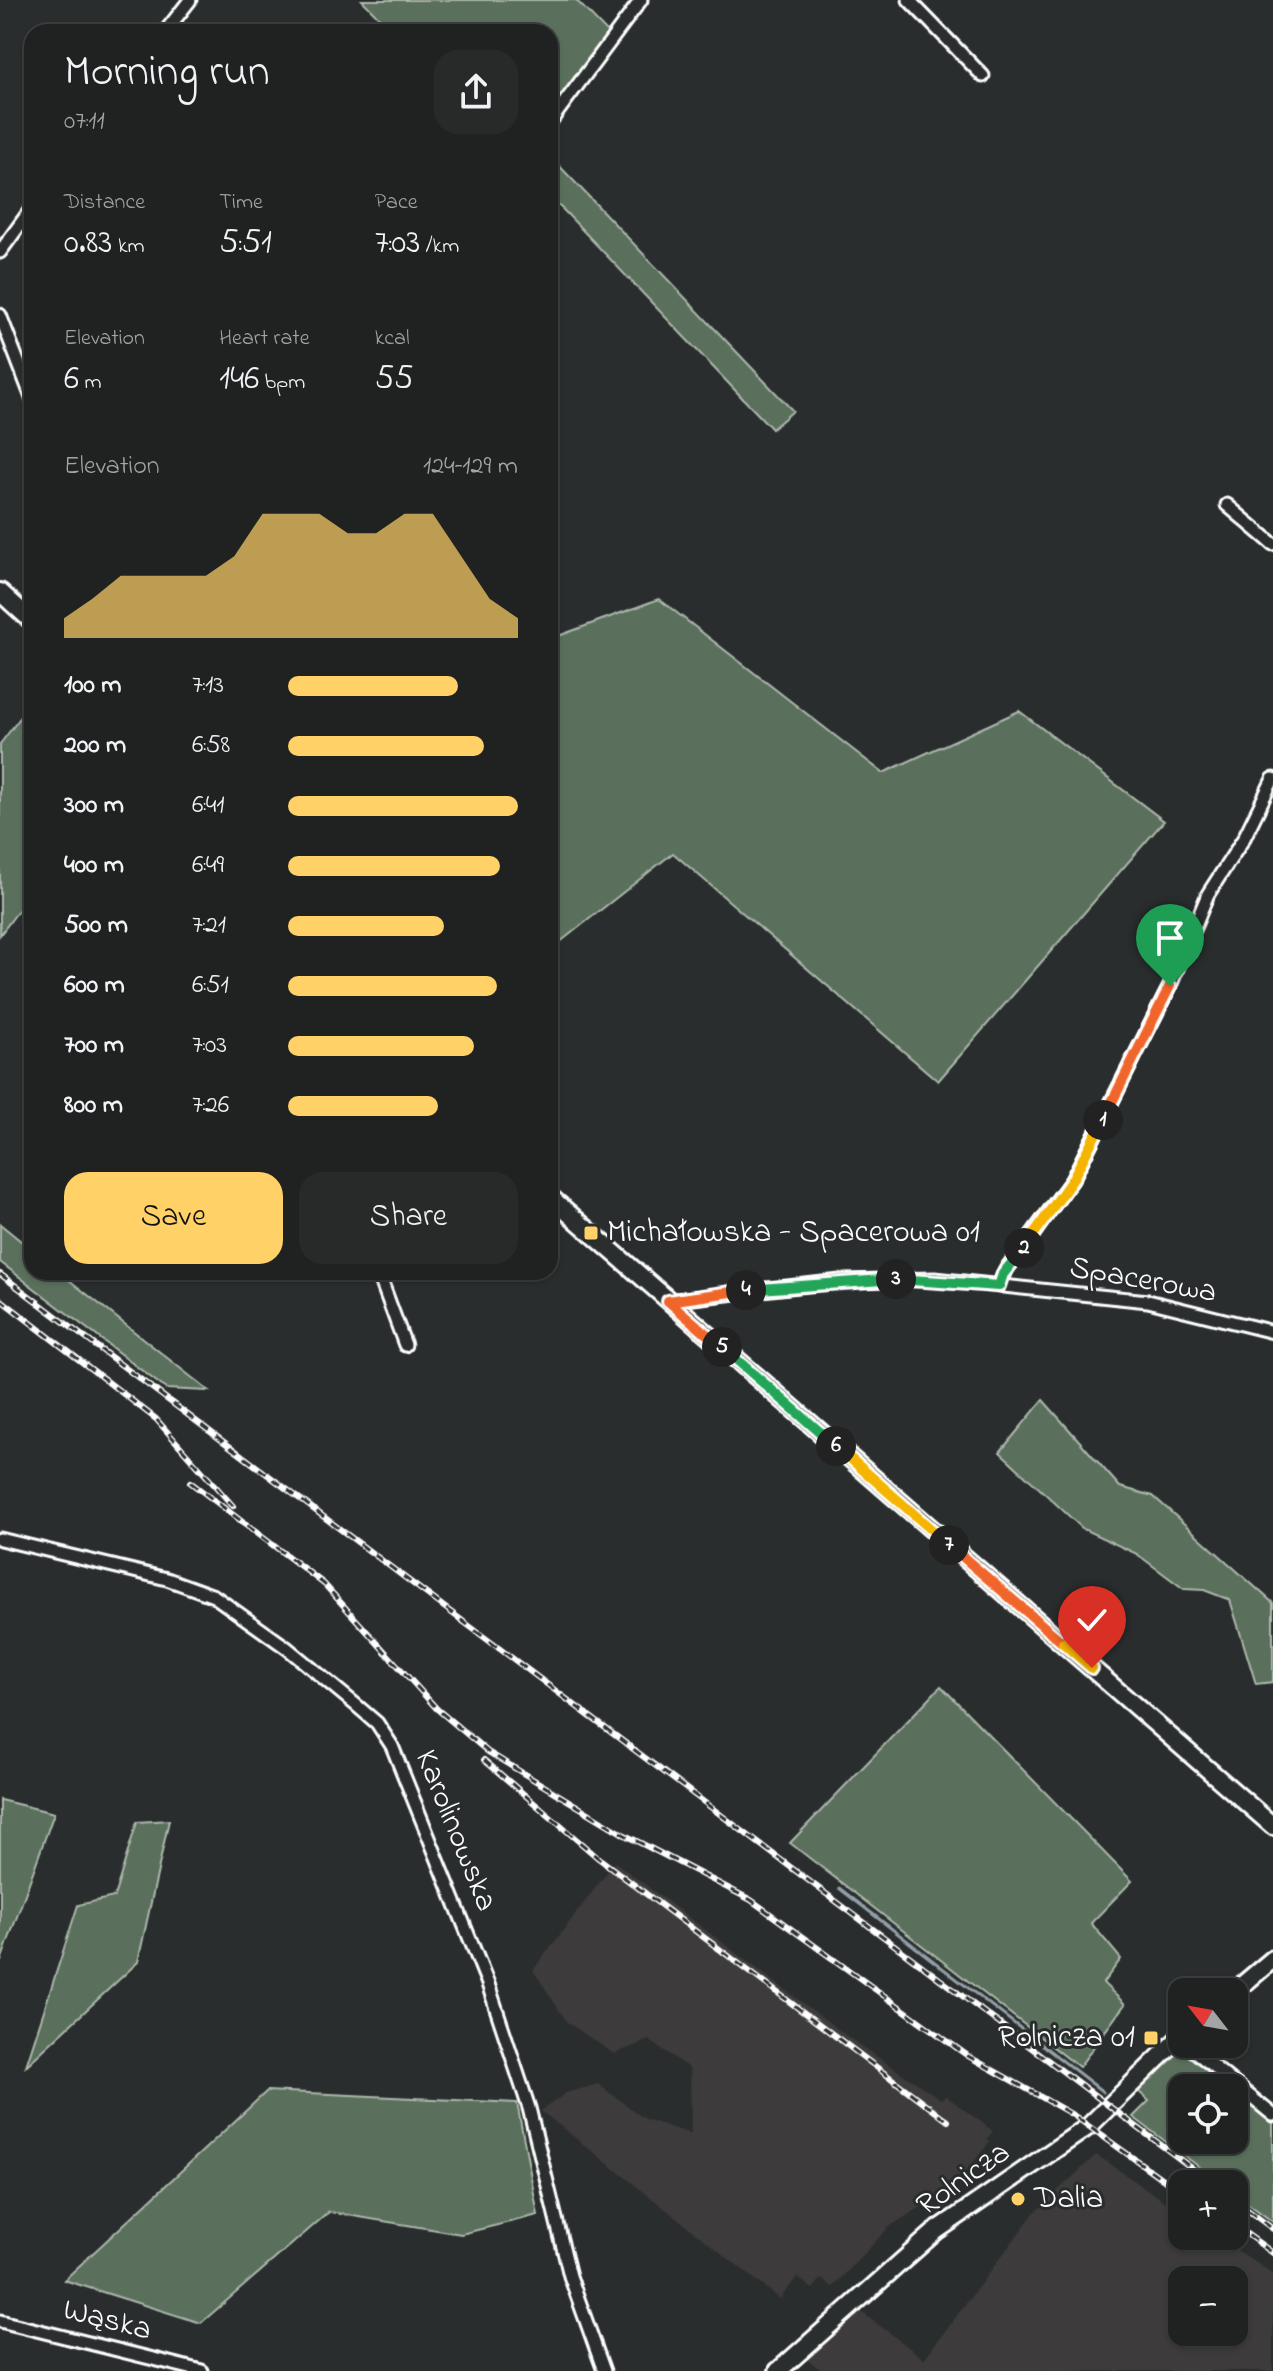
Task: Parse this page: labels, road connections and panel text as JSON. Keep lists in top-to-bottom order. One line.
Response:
{"streets":{"street":["Spacerowa","Karolinowska","Rolnicza","Wąska"]},"places":{"transit":["Michałowska - Spacerowa 01","Rolnicza 01"],"other":["Dalia"]},"north":"top left","page":{"heading":["Morning run","07:11"],"stats":[["Distance","0.83 km"],["Time","5:51"],["Pace","7:03 /km"],["Elevation","6 m"],["Heart rate","146 bpm"],["kcal","55"]],"chart":["Elevation","124–129 m"],"list":[{"name":"100 m","note":"7:13"},{"name":"200 m","note":"6:58"},{"name":"300 m","note":"6:41"},{"name":"400 m","note":"6:49"},{"name":"500 m","note":"7:21"},{"name":"600 m","note":"6:51"},{"name":"700 m","note":"7:03"},{"name":"800 m","note":"7:26"}],"pins":["1","2","3","4","5","6","7"],"buttons":["Save","Share"],"map_buttons":["+","−"]}}
